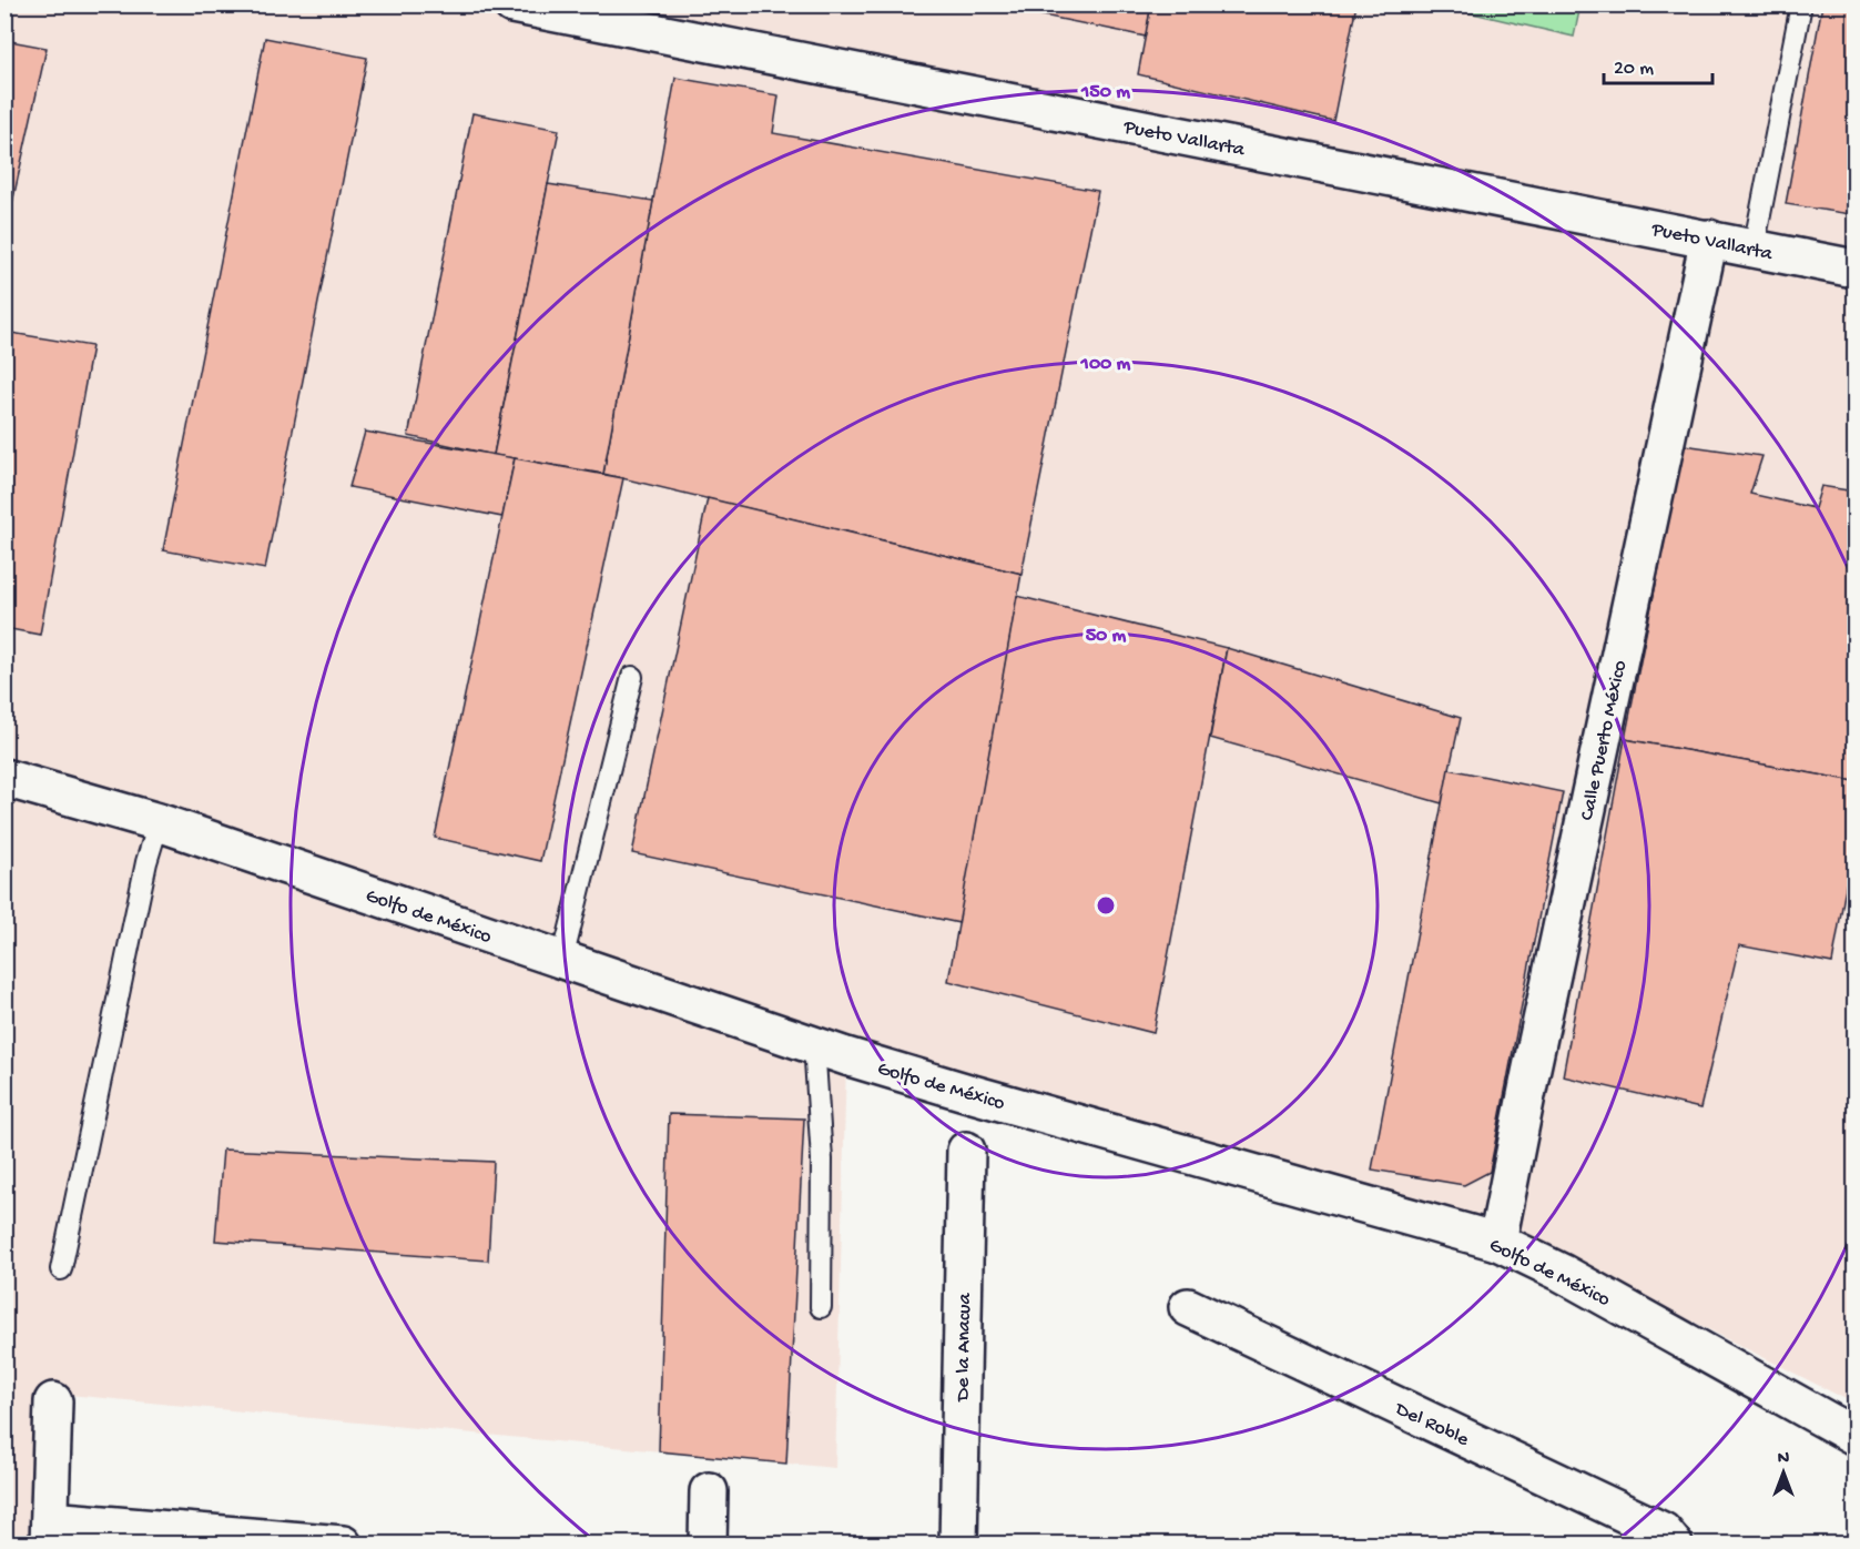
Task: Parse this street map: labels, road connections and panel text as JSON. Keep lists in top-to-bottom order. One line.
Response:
{"streets":{"street":["Pueto Vallarta","Calle Puerto México","Golfo de México","De la Anacua","Del Roble"]},"crossings":[["Pueto Vallarta","Calle Puerto México"],["Calle Puerto México","Golfo de México"]],"scale_bar":"20 m","north":"top","rings":["150 m","100 m","50 m"]}
